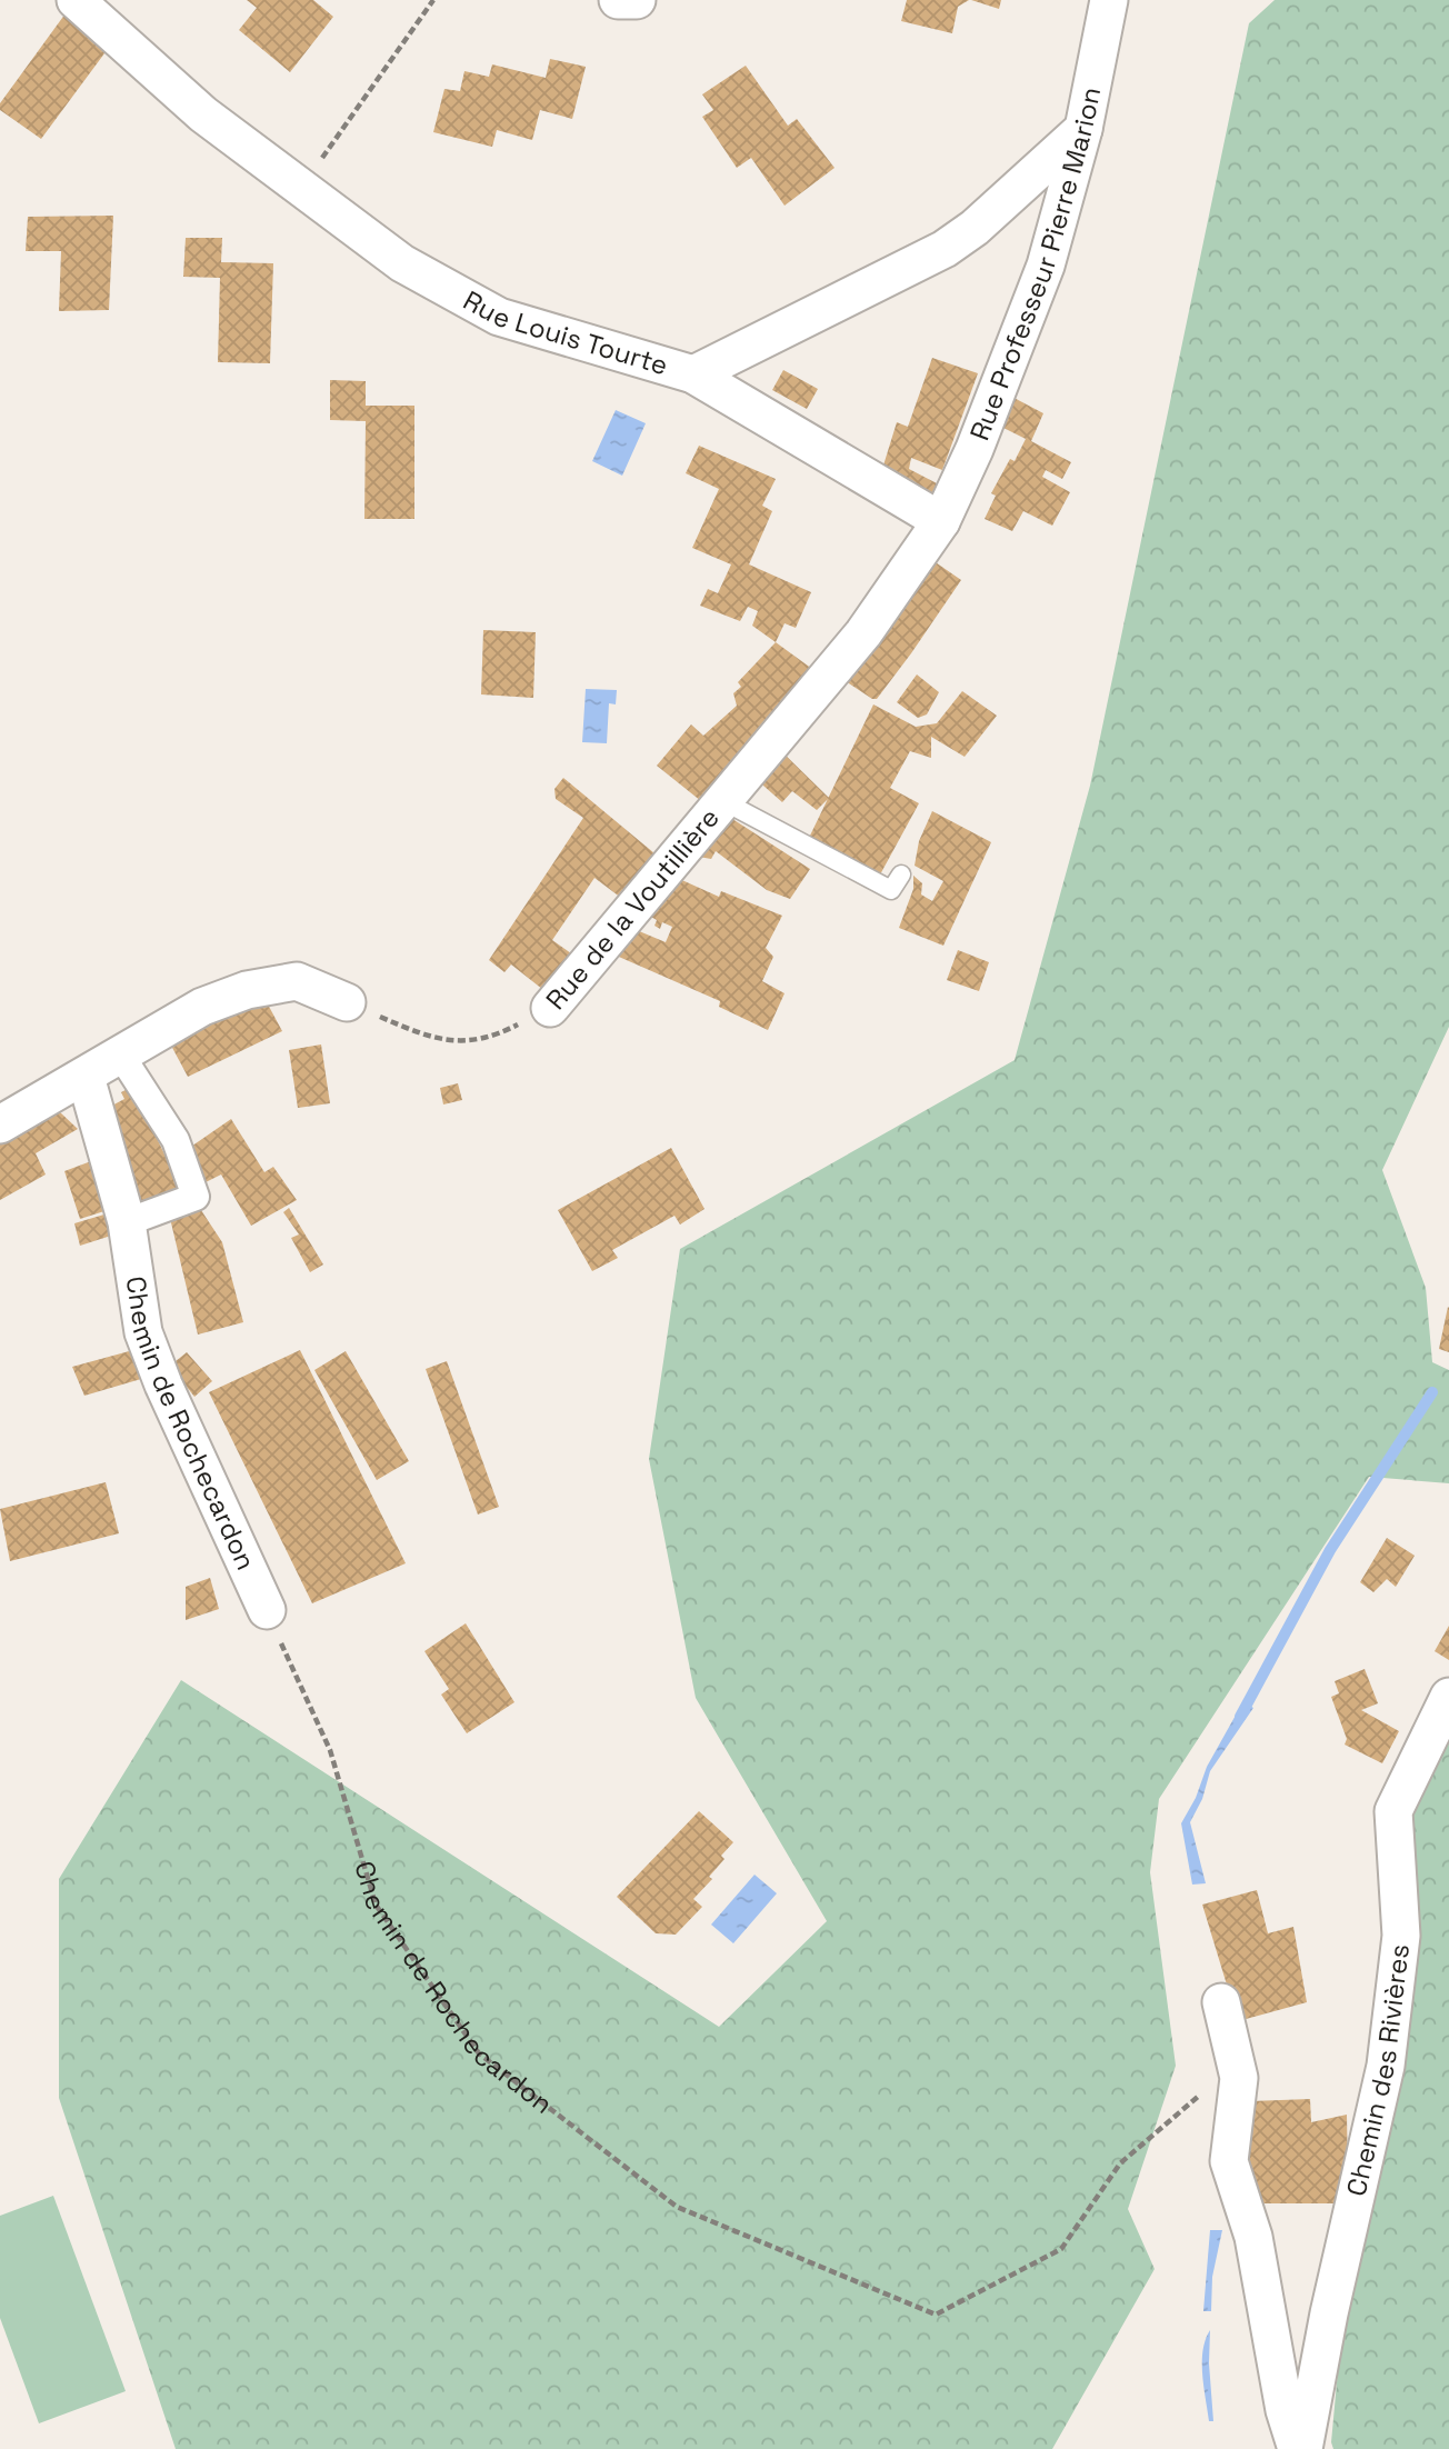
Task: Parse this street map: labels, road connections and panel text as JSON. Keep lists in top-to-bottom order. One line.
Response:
{"streets":{"street":["Rue Professeur Pierre Marion","Rue Louis Tourte","Rue de la Voutillière","Chemin de Rochecardon","Chemin des Rivières"]},"crossings":[["Rue Professeur Pierre Marion","Rue Louis Tourte"],["Rue Professeur Pierre Marion","Rue de la Voutillière"]]}
